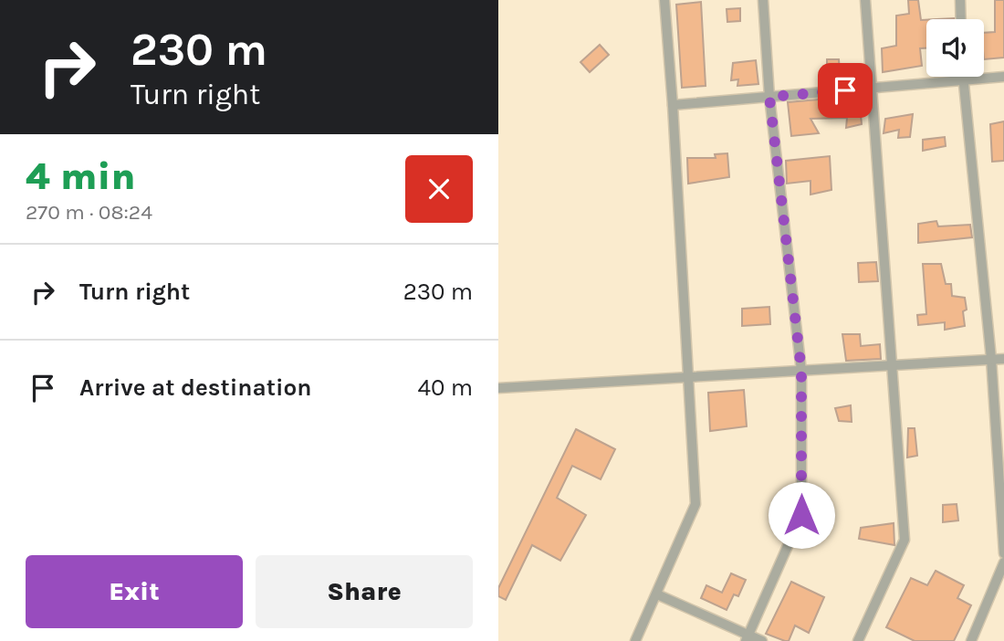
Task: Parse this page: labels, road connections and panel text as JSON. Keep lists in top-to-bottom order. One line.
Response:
{"page":{"turn":["230 m","Turn right"],"heading":["4 min","270 m · 08:24"],"list":[{"name":"Turn right","value":"230 m"},{"name":"Arrive at destination","value":"40 m"}],"buttons":["Exit","Share"]}}
